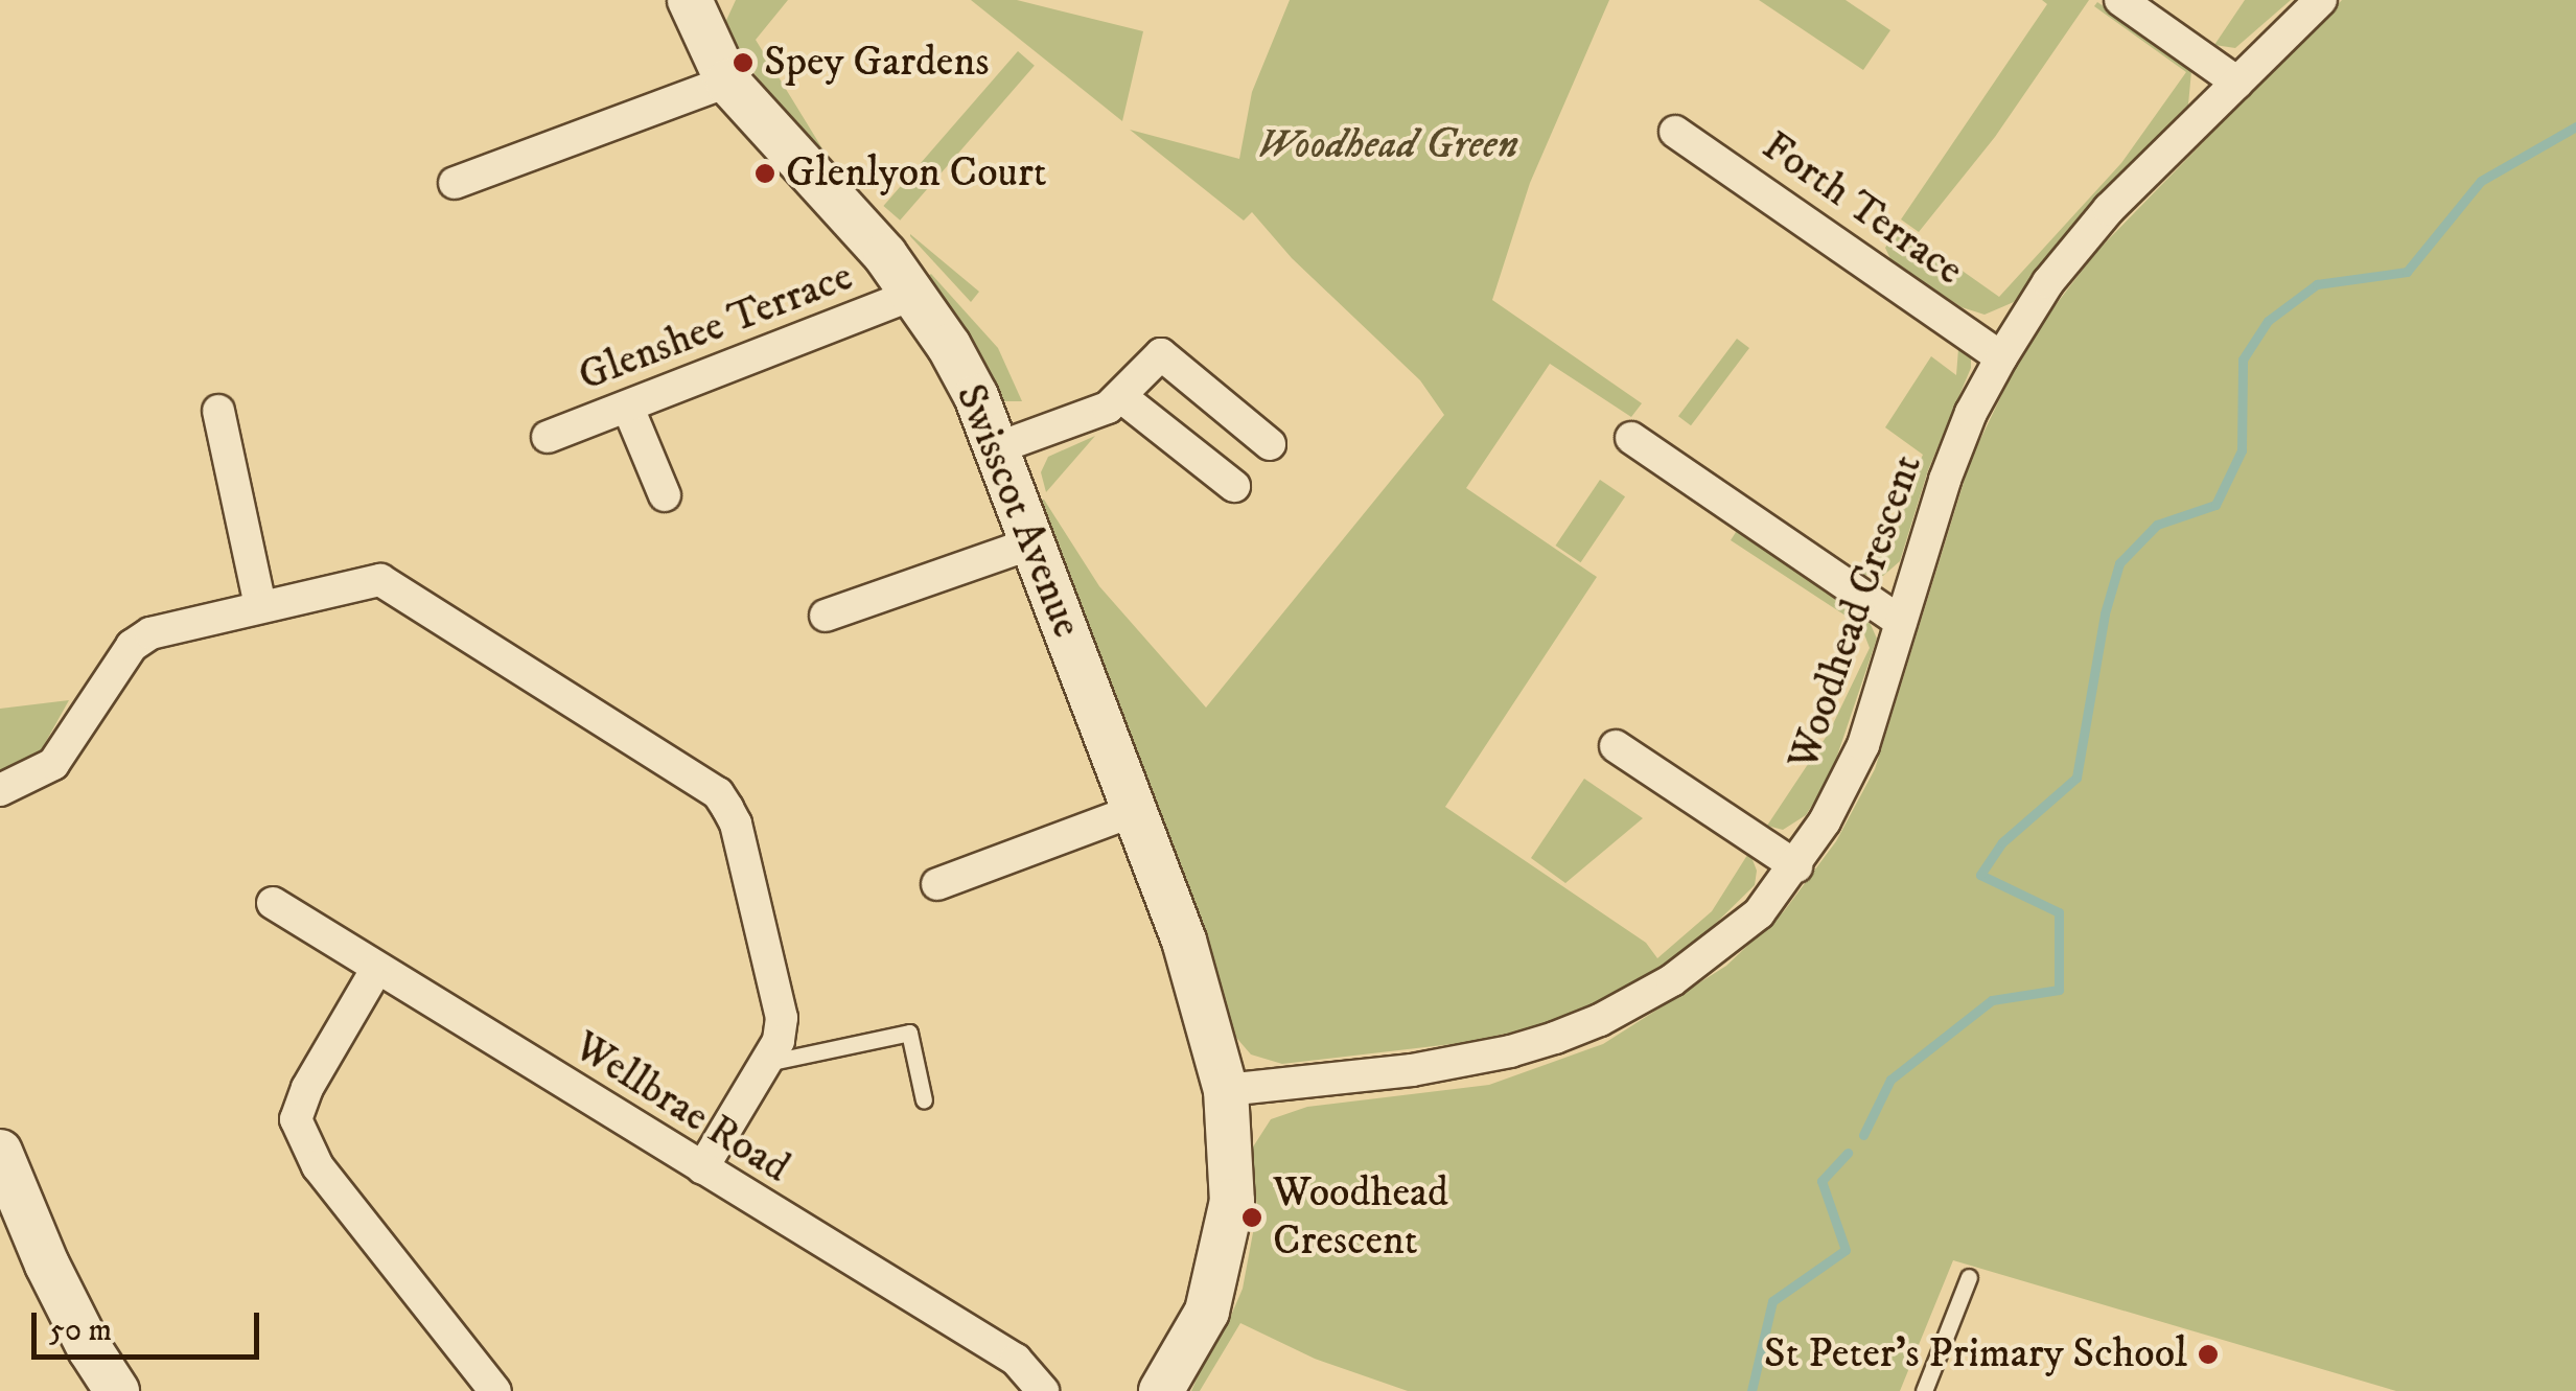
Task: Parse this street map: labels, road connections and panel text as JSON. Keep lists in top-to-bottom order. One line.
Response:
{"streets":{"street":["Forth Terrace","Glenshee Terrace","Swisscot Avenue","Woodhead Crescent","Wellbrae Road"]},"crossings":[["Forth Terrace","Woodhead Crescent"],["Glenshee Terrace","Swisscot Avenue"],["Swisscot Avenue","Woodhead Crescent"]],"parks":["Woodhead Green"],"places":["Spey Gardens","Glenlyon Court","Woodhead Crescent","St Peter's Primary School"],"scale_bar":"50 m"}
